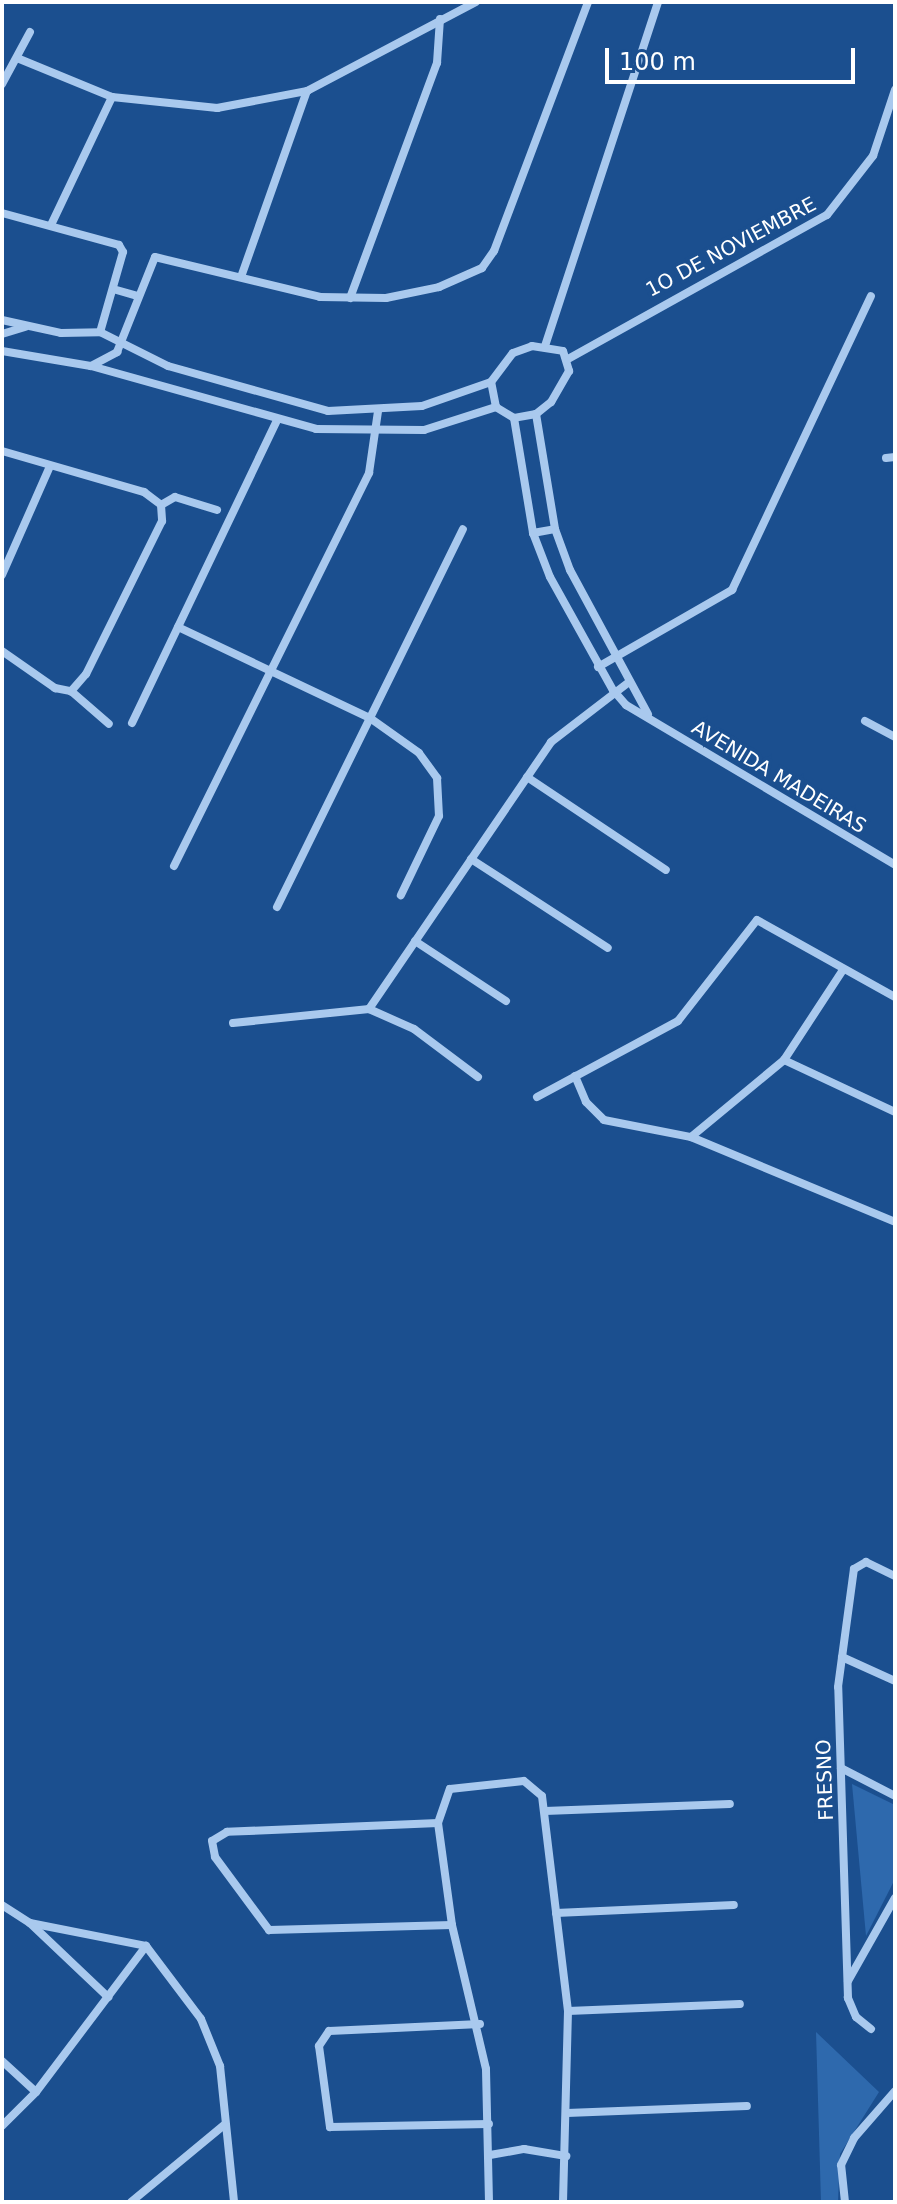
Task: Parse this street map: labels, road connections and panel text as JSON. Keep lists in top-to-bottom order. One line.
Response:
{"streets":{"street":["1O DE NOVIEMBRE","AVENIDA MADEIRAS","FRESNO"]},"crossings":[["1O DE NOVIEMBRE","AVENIDA MADEIRAS"]],"scale_bar":"100 m"}
